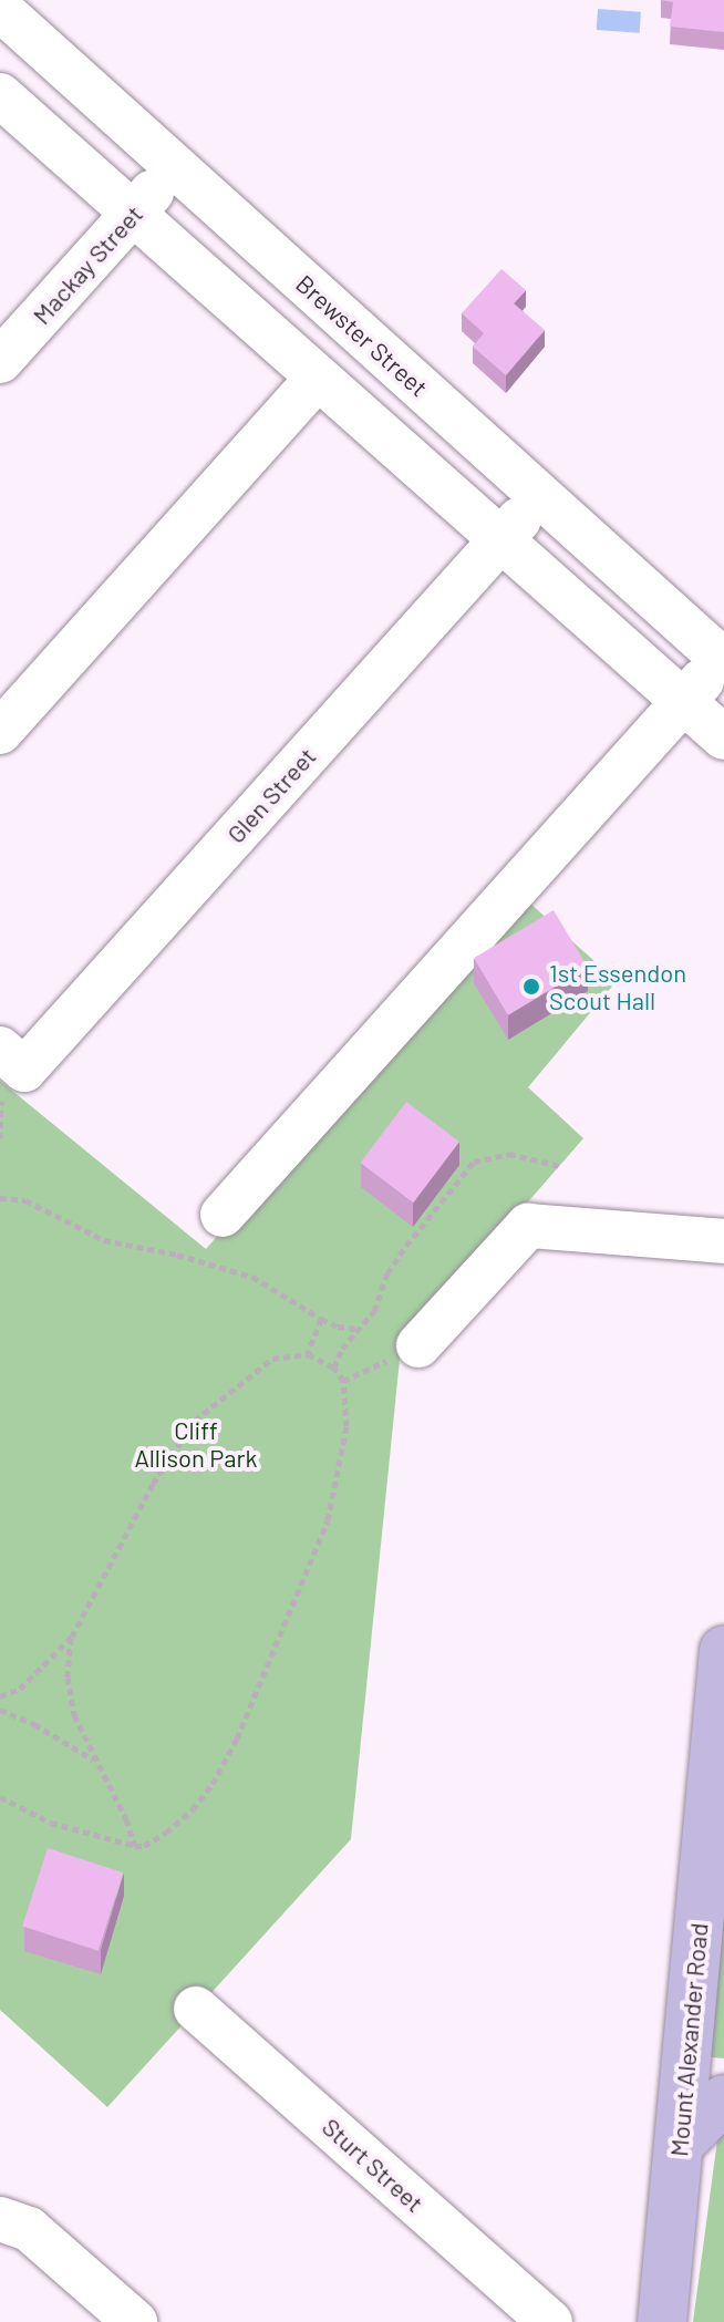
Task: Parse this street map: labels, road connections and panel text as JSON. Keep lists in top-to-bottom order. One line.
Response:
{"streets":{"main road":["Mount Alexander Road"],"street":["Mackay Street","Brewster Street","Glen Street","Sturt Street"]},"crossings":[["Mackay Street","Brewster Street"],["Brewster Street","Glen Street"]],"parks":["Cliff Allison Park"],"places":["1st Essendon Scout Hall"]}
